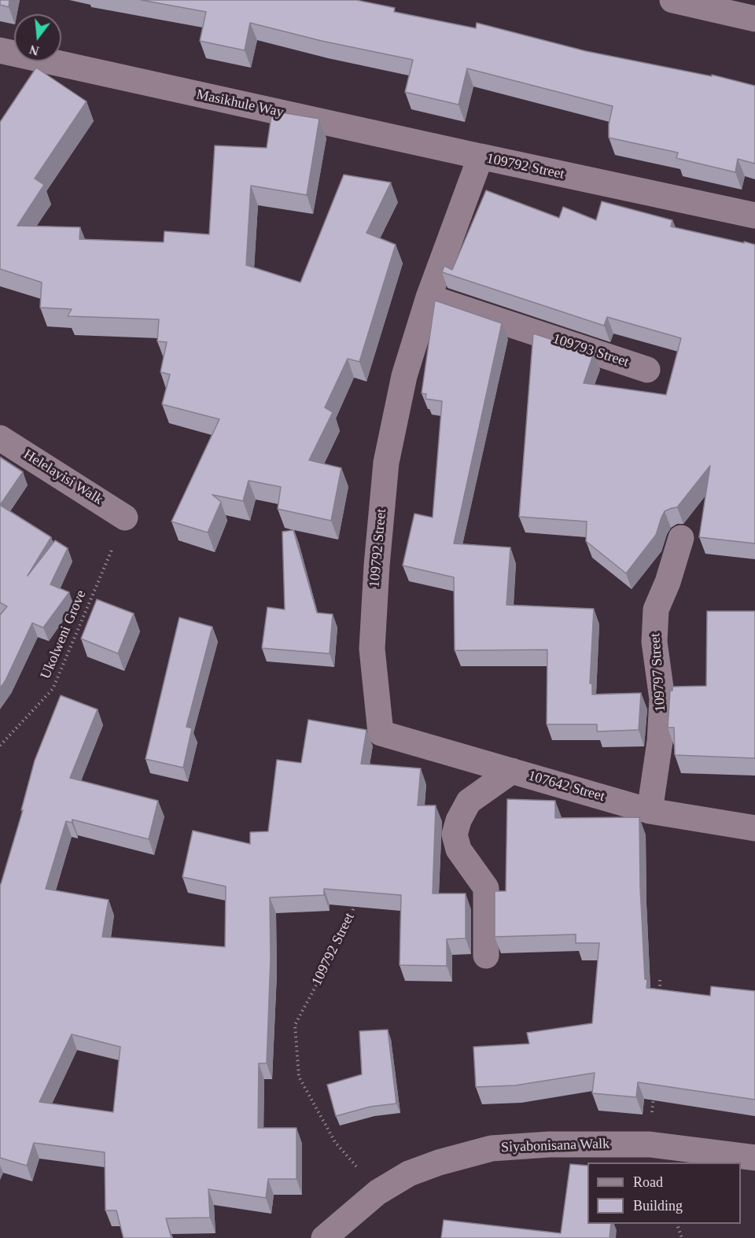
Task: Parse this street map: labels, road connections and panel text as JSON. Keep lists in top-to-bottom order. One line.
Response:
{"streets":{"street":["Masikhule Way","109792 Street","109793 Street","Helelayisi Walk","109797 Street","107642 Street","Siyabonisana Walk"],"path":["Ukolweni Grove"]},"crossings":[["Masikhule Way","109792 Street"],["109792 Street","109793 Street"],["109792 Street","107642 Street"],["109792 Street","Siyabonisana Walk"],["Helelayisi Walk","Ukolweni Grove"],["109797 Street","107642 Street"]],"legend":["Road","Building"],"north":"bottom"}
